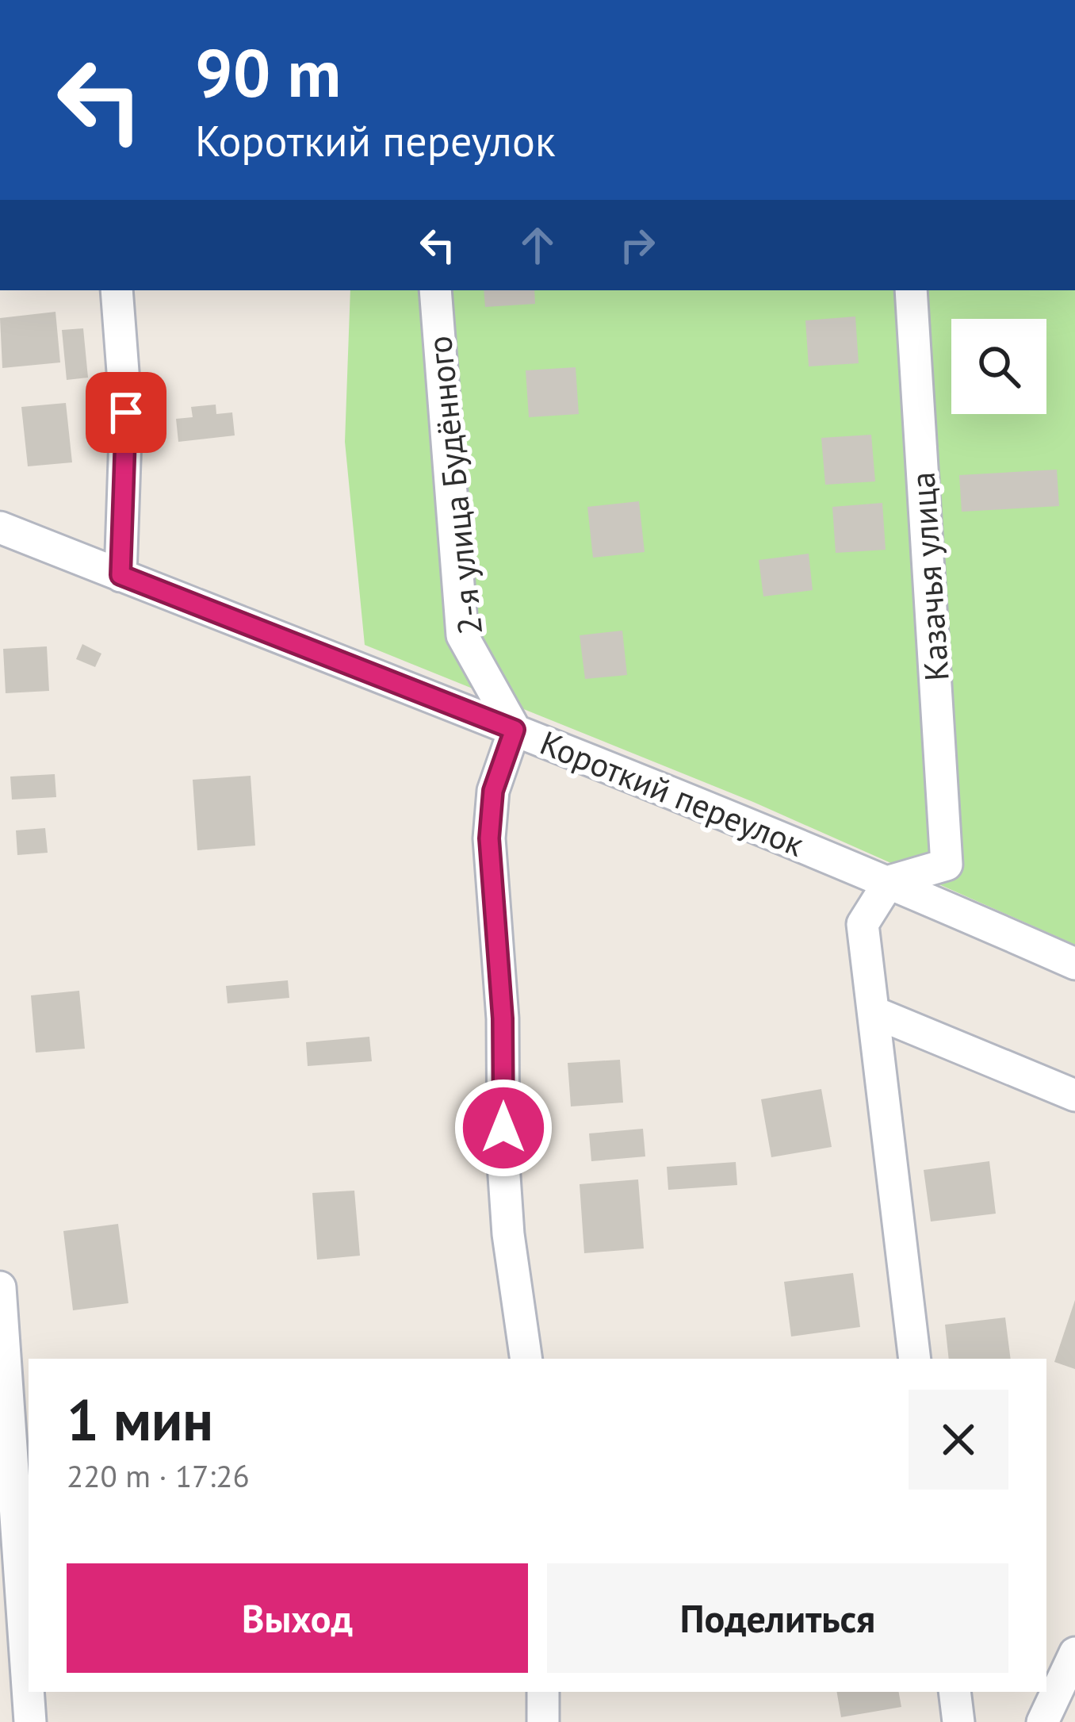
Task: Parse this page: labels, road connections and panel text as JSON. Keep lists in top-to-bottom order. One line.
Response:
{"streets":{"street":["2-я улица Будённого","Казачья улица","Короткий переулок"]},"crossings":[["2-я улица Будённого","Короткий переулок"],["Казачья улица","Короткий переулок"]],"page":{"turn":["90 m","Короткий переулок"],"heading":["1 мин","220 m · 17:26"],"buttons":["Выход","Поделиться"]}}
